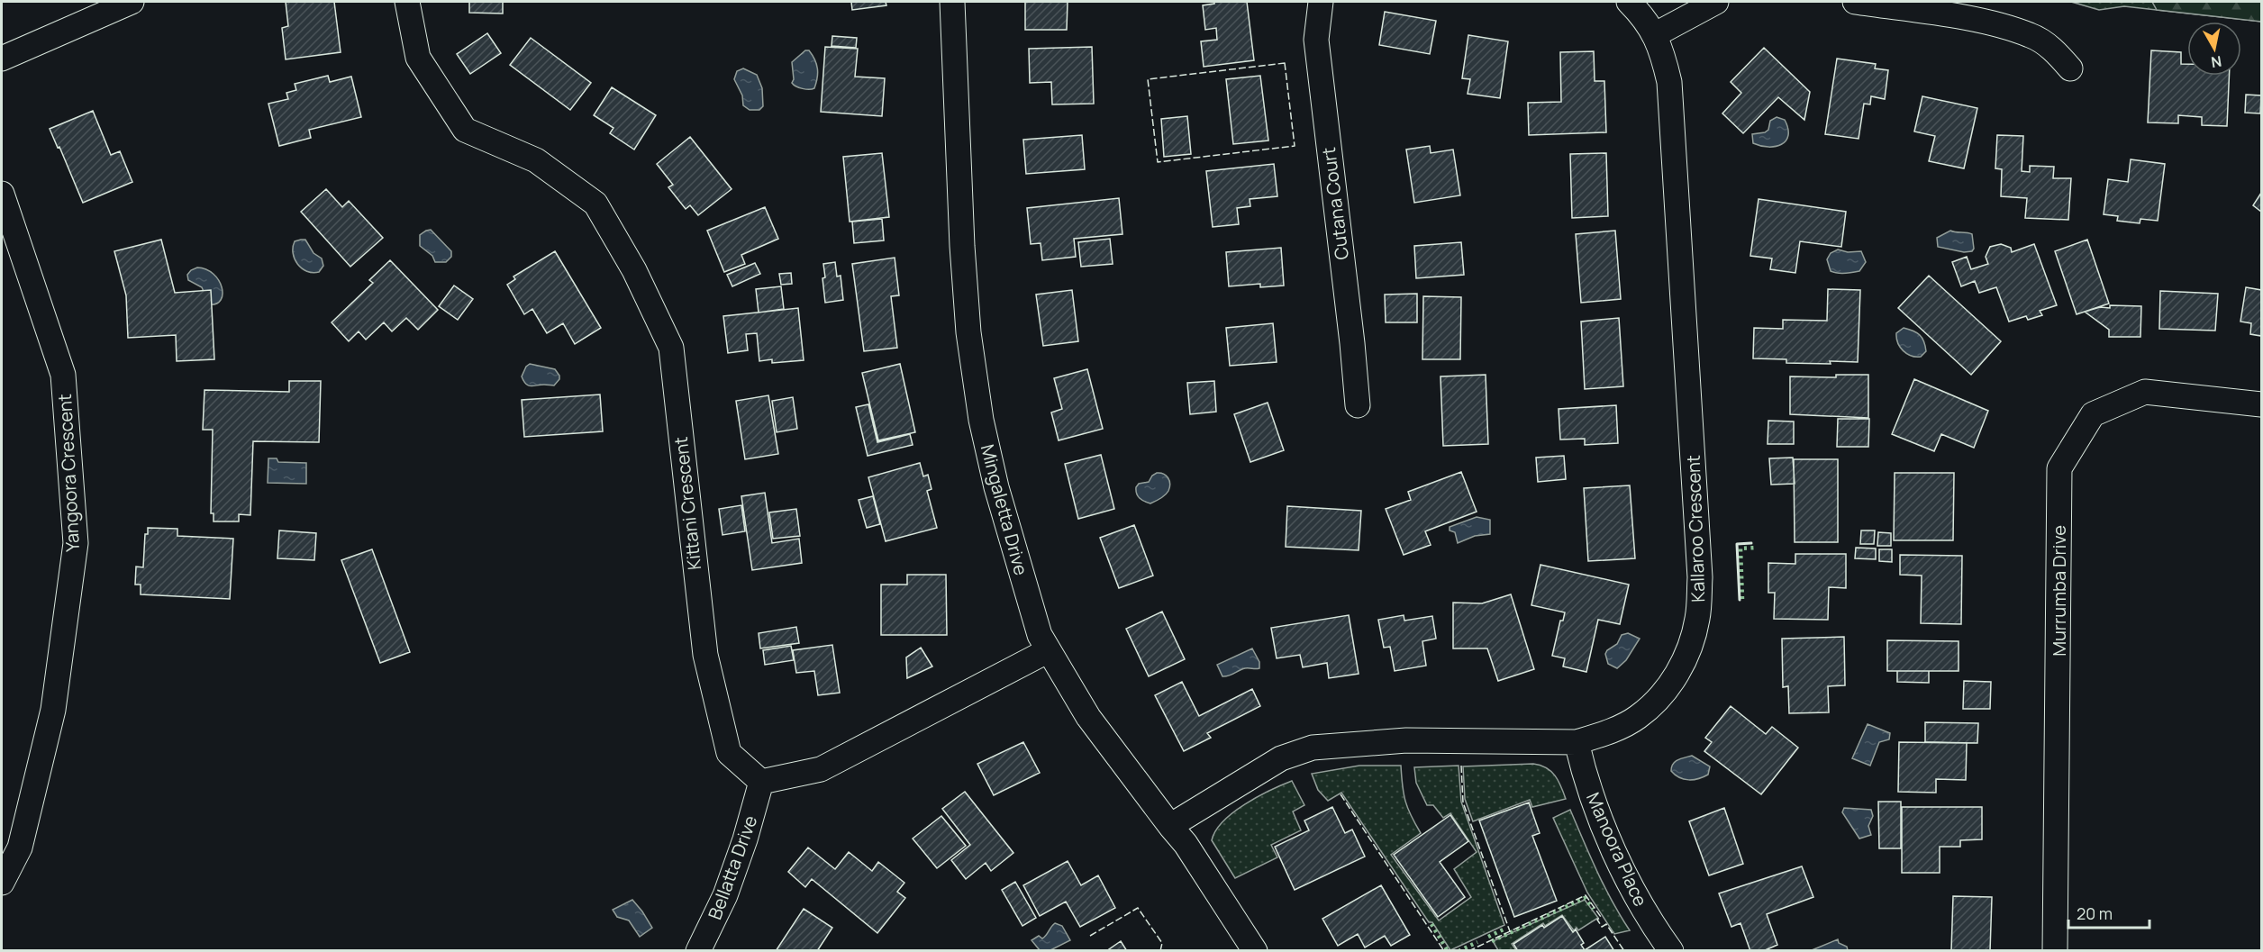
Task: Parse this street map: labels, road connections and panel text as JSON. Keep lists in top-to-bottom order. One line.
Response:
{"streets":{"street":["Cutana Court","Yangoora Crescent","Kittani Crescent","Mingaletta Drive","Kallaroo Crescent","Murrumba Drive","Manoora Place","Bellatta Drive"]},"crossings":[["Kittani Crescent","Bellatta Drive"],["Mingaletta Drive","Kallaroo Crescent"],["Kallaroo Crescent","Manoora Place"]],"scale_bar":"20 m","north":"bottom"}
